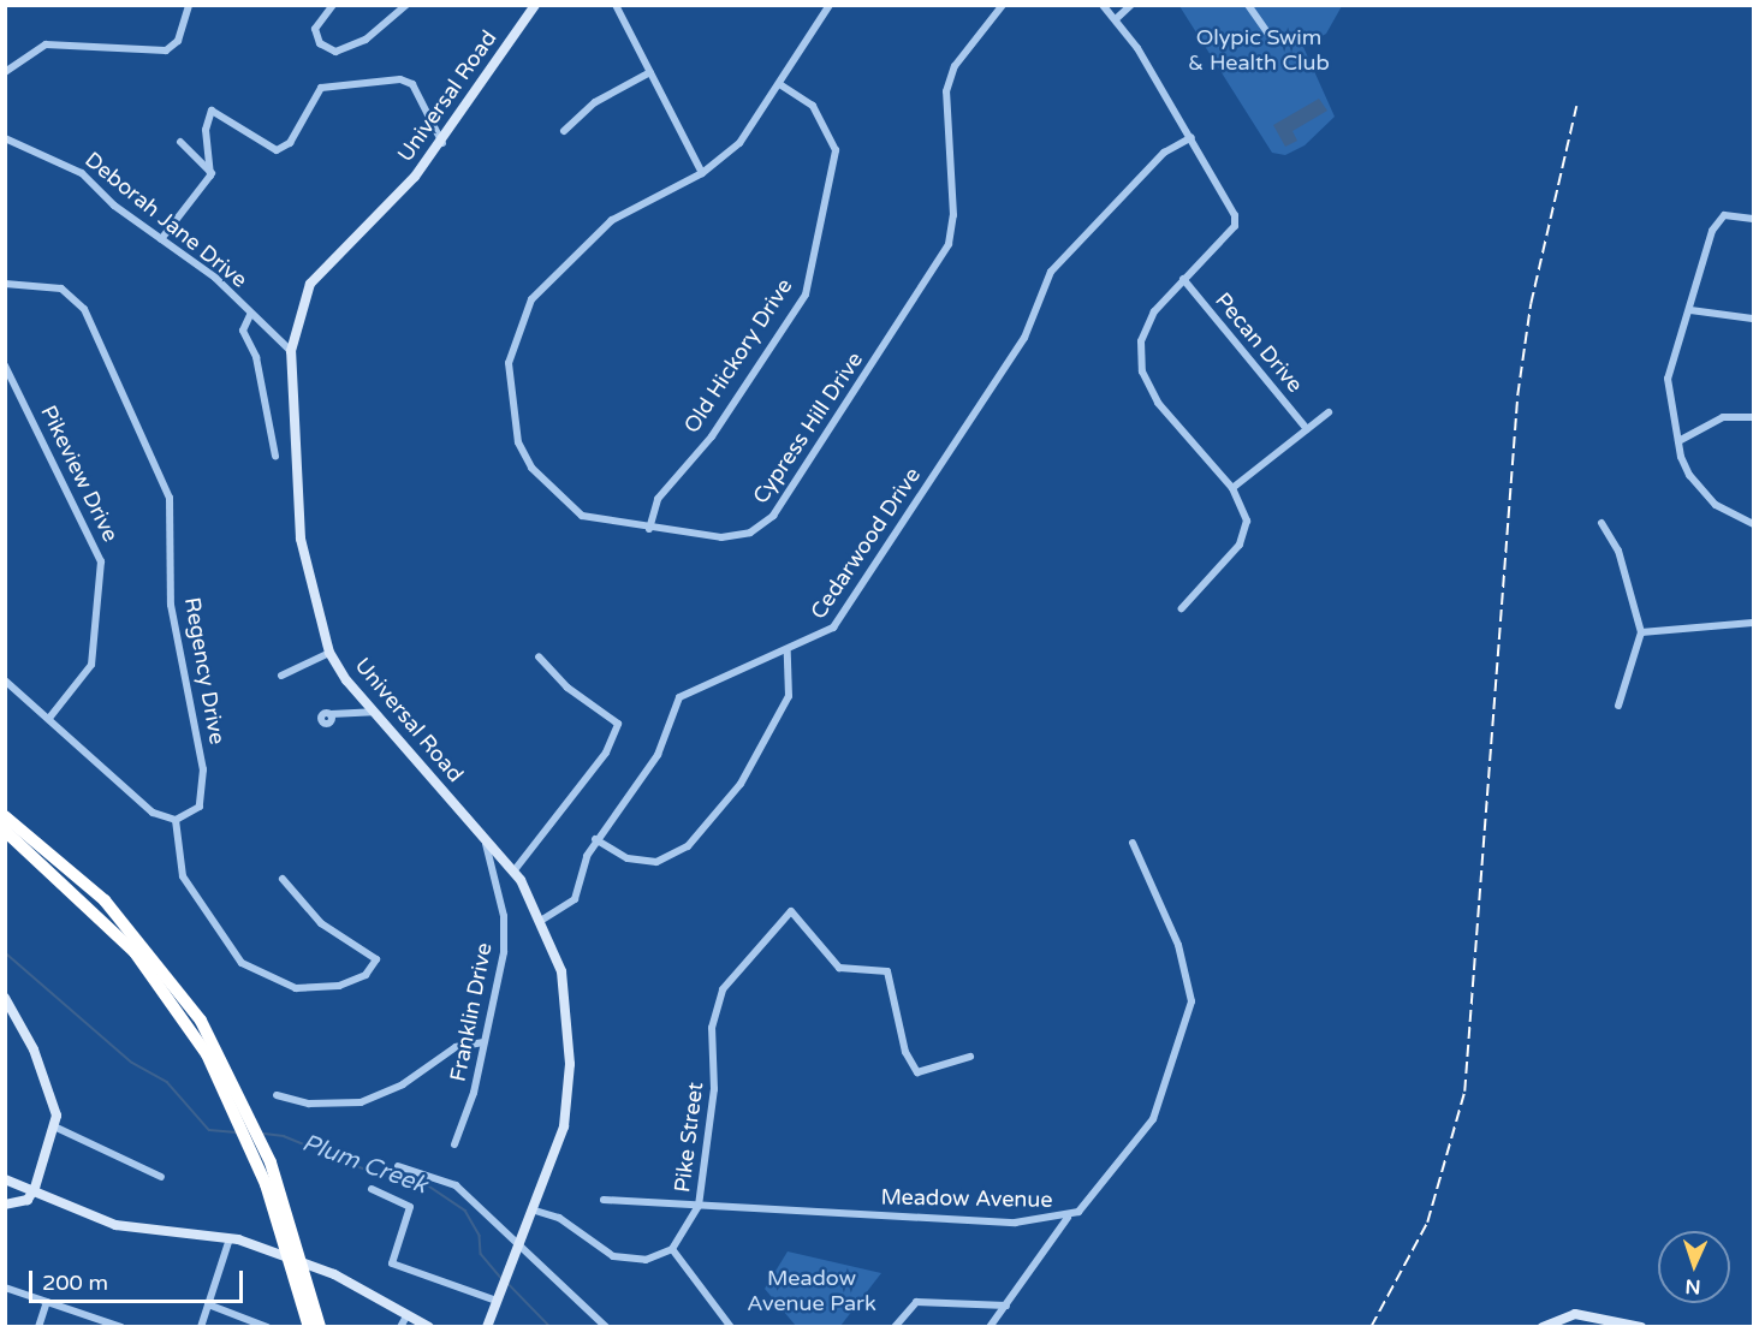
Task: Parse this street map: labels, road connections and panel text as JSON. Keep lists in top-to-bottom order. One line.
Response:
{"streets":{"street":["Universal Road","Deborah Jane Drive","Pecan Drive","Old Hickory Drive","Cypress Hill Drive","Pikeview Drive","Cedarwood Drive","Regency Drive","Franklin Drive","Pike Street","Meadow Avenue"]},"crossings":[["Universal Road","Deborah Jane Drive"],["Universal Road","Cedarwood Drive"],["Universal Road","Franklin Drive"],["Old Hickory Drive","Cypress Hill Drive"],["Pike Street","Meadow Avenue"]],"water":["Plum Creek"],"parks":["Olypic Swim & Health Club","Meadow Avenue Park"],"scale_bar":"200 m","north":"bottom"}
